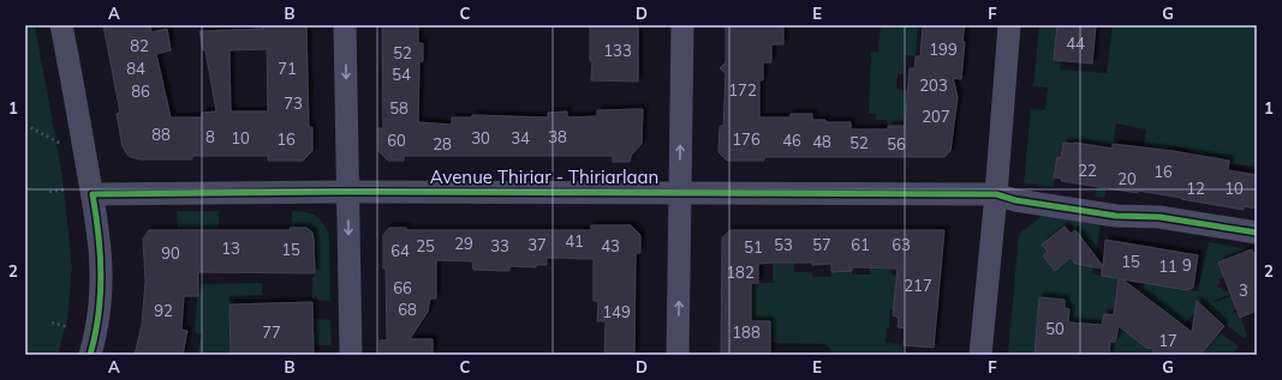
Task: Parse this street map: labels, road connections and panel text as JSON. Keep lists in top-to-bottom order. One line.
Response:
{"streets":{"street":["Avenue Thiriar - Thiriarlaan"]},"house_numbers":["44","82","199","133","52","84","71","54","203","172","86","73","58","207","88","8","38","10","30","34","16","176","60","46","48","52","28","56","22","16","20","12","10","41","29","37","53","57","61","63","25","33","43","51","13","15","64","90","15","9","11","182","217","66","3","68","92","149","50","77","188","17"],"grid":{"columns":["A","B","C","D","E","F","G"],"rows":["1","2"]}}
